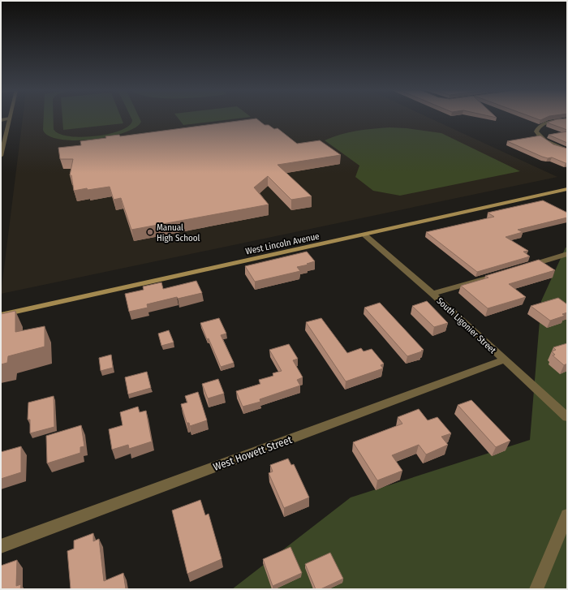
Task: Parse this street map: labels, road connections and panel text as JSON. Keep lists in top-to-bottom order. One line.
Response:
{"streets":{"main road":["West Lincoln Avenue"],"street":["South Ligonier Street","West Howett Street"]},"crossings":[["West Lincoln Avenue","South Ligonier Street"],["South Ligonier Street","West Howett Street"]],"places":["Manual High School"]}
